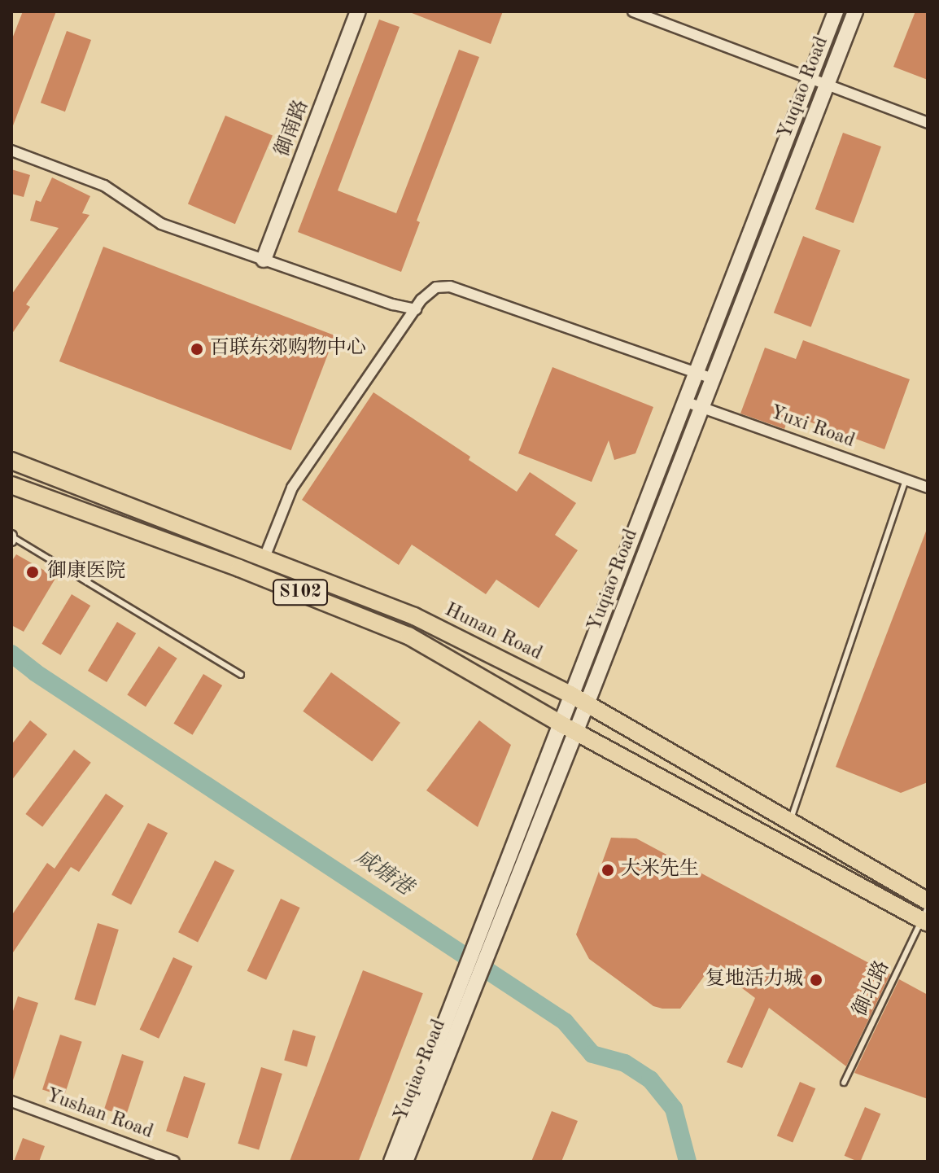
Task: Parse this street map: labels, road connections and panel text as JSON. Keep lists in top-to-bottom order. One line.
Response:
{"streets":{"main road":["Yuqiao Road","御南路","S102","Hunan Road"],"street":["Yuxi Road","Yushan Road"],"lane":["御北路"]},"crossings":[["Yuqiao Road","Yuxi Road"],["Yuqiao Road","S102"],["Yuqiao Road","Hunan Road"],["S102","御北路"]],"water":["咸塘港"],"places":["百联东郊购物中心","御康医院","大米先生","复地活力城"]}
